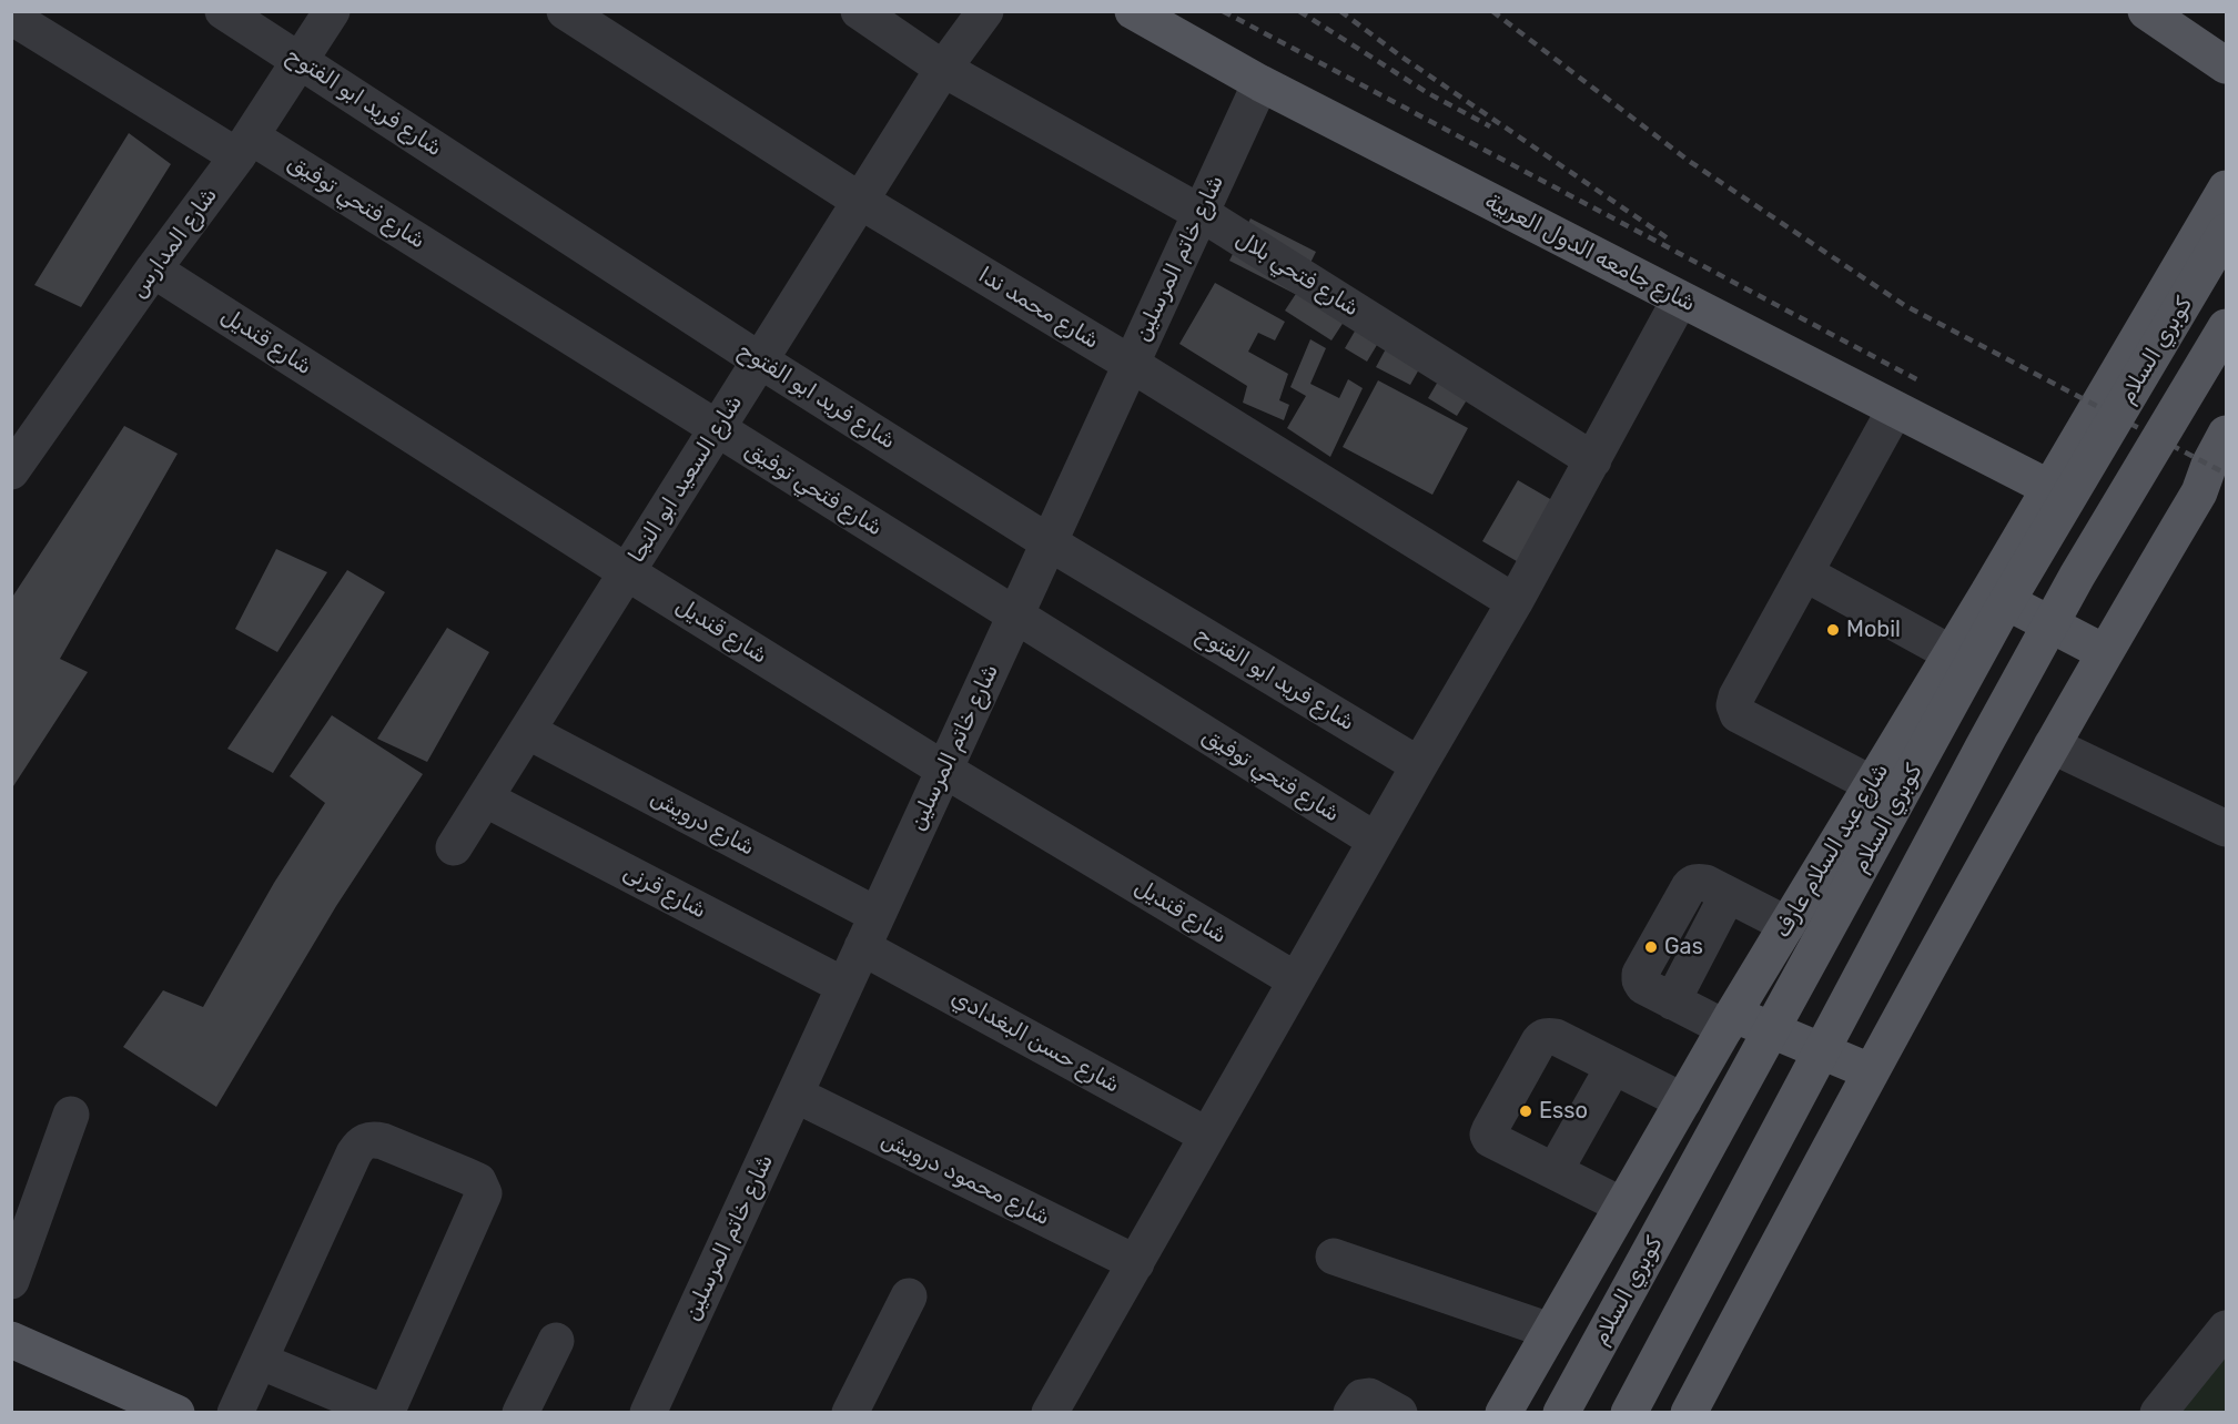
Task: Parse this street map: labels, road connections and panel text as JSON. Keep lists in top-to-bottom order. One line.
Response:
{"streets":{"main road":["شارع جامعه الدول العربية","كوبري السلام","شارع عبد السلام عارف"],"street":["شارع فريد ابو الفتوح","شارع فتحي توفيق","شارع المدارس","شارع خاتم المرسلين","شارع فتحي بلال","شارع محمد ندا","شارع قنديل","شارع السعيد ابو النجا","شارع درويش","شارع قرنى","شارع حسن البغدادي","شارع محمود درويش"]},"crossings":[["شارع فريد ابو الفتوح","شارع المدارس"],["شارع فريد ابو الفتوح","شارع خاتم المرسلين"],["شارع فريد ابو الفتوح","شارع السعيد ابو النجا"],["شارع فتحي توفيق","شارع المدارس"],["شارع فتحي توفيق","شارع خاتم المرسلين"],["شارع فتحي توفيق","شارع السعيد ابو النجا"],["شارع المدارس","شارع قنديل"],["شارع جامعه الدول العربية","شارع خاتم المرسلين"],["شارع جامعه الدول العربية","شارع عبد السلام عارف"],["شارع خاتم المرسلين","شارع فتحي بلال"],["شارع خاتم المرسلين","شارع محمد ندا"],["شارع خاتم المرسلين","شارع قنديل"],["شارع خاتم المرسلين","شارع درويش"],["شارع خاتم المرسلين","شارع قرنى"],["شارع خاتم المرسلين","شارع حسن البغدادي"],["شارع خاتم المرسلين","شارع محمود درويش"],["شارع فتحي بلال","شارع السعيد ابو النجا"],["شارع محمد ندا","شارع السعيد ابو النجا"],["شارع قنديل","شارع السعيد ابو النجا"],["شارع السعيد ابو النجا","شارع درويش"],["شارع السعيد ابو النجا","شارع قرنى"],["شارع درويش","شارع حسن البغدادي"]],"places":["Mobil","Gas","Esso"]}
